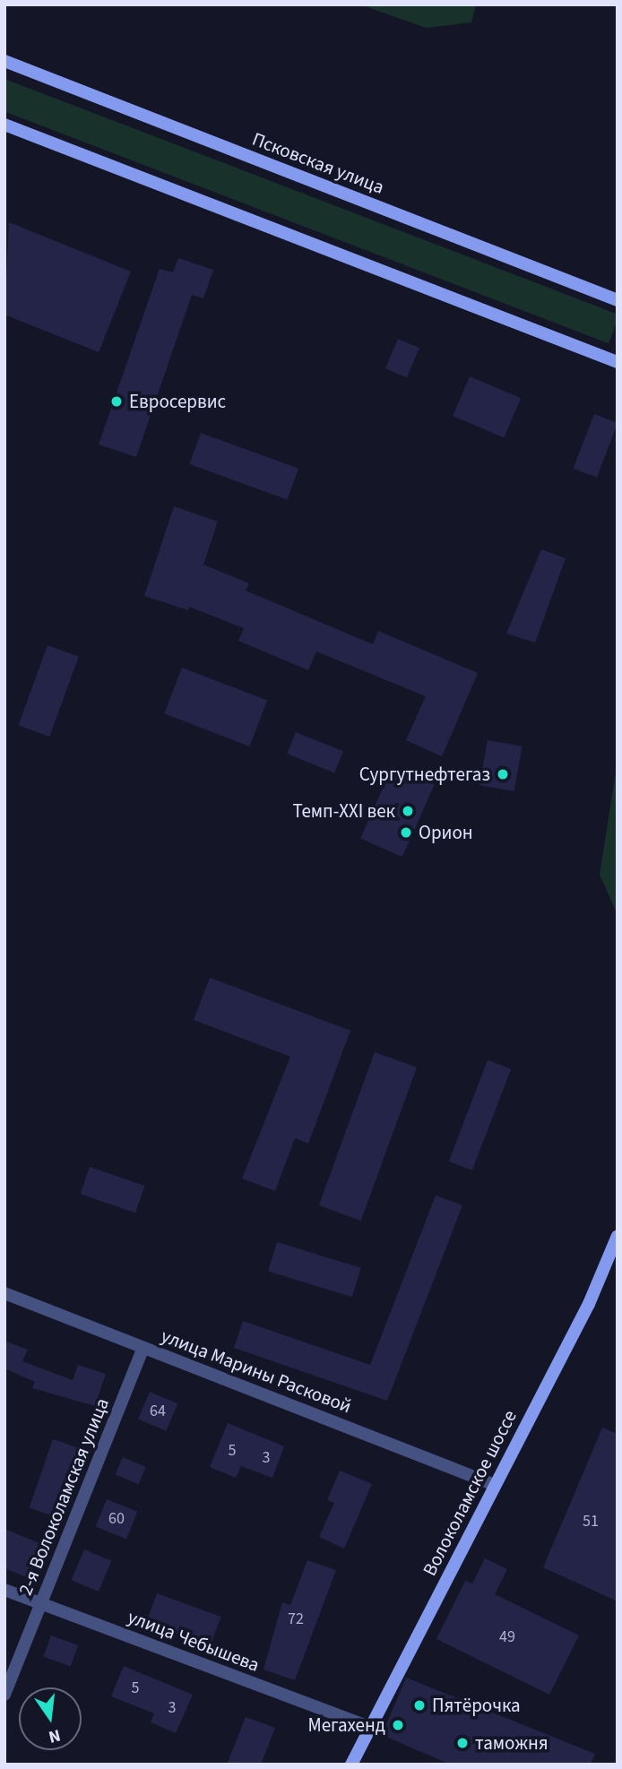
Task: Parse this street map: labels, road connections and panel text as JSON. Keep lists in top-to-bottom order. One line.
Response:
{"streets":{"main road":["Псковская улица","Волоколамское шоссе"],"street":["улица Марины Расковой","2-я Волоколамская улица","улица Чебышева"]},"crossings":[["улица Марины Расковой","Волоколамское шоссе"],["улица Марины Расковой","2-я Волоколамская улица"],["Волоколамское шоссе","улица Чебышева"],["2-я Волоколамская улица","улица Чебышева"]],"places":["Евросервис","Сургутнефтегаз","Темп-XXI век","Орион","Пятёрочка","Мегахенд","таможня"],"house_numbers":["64","5","3","60","51","72","49","5","3"],"north":"bottom"}
